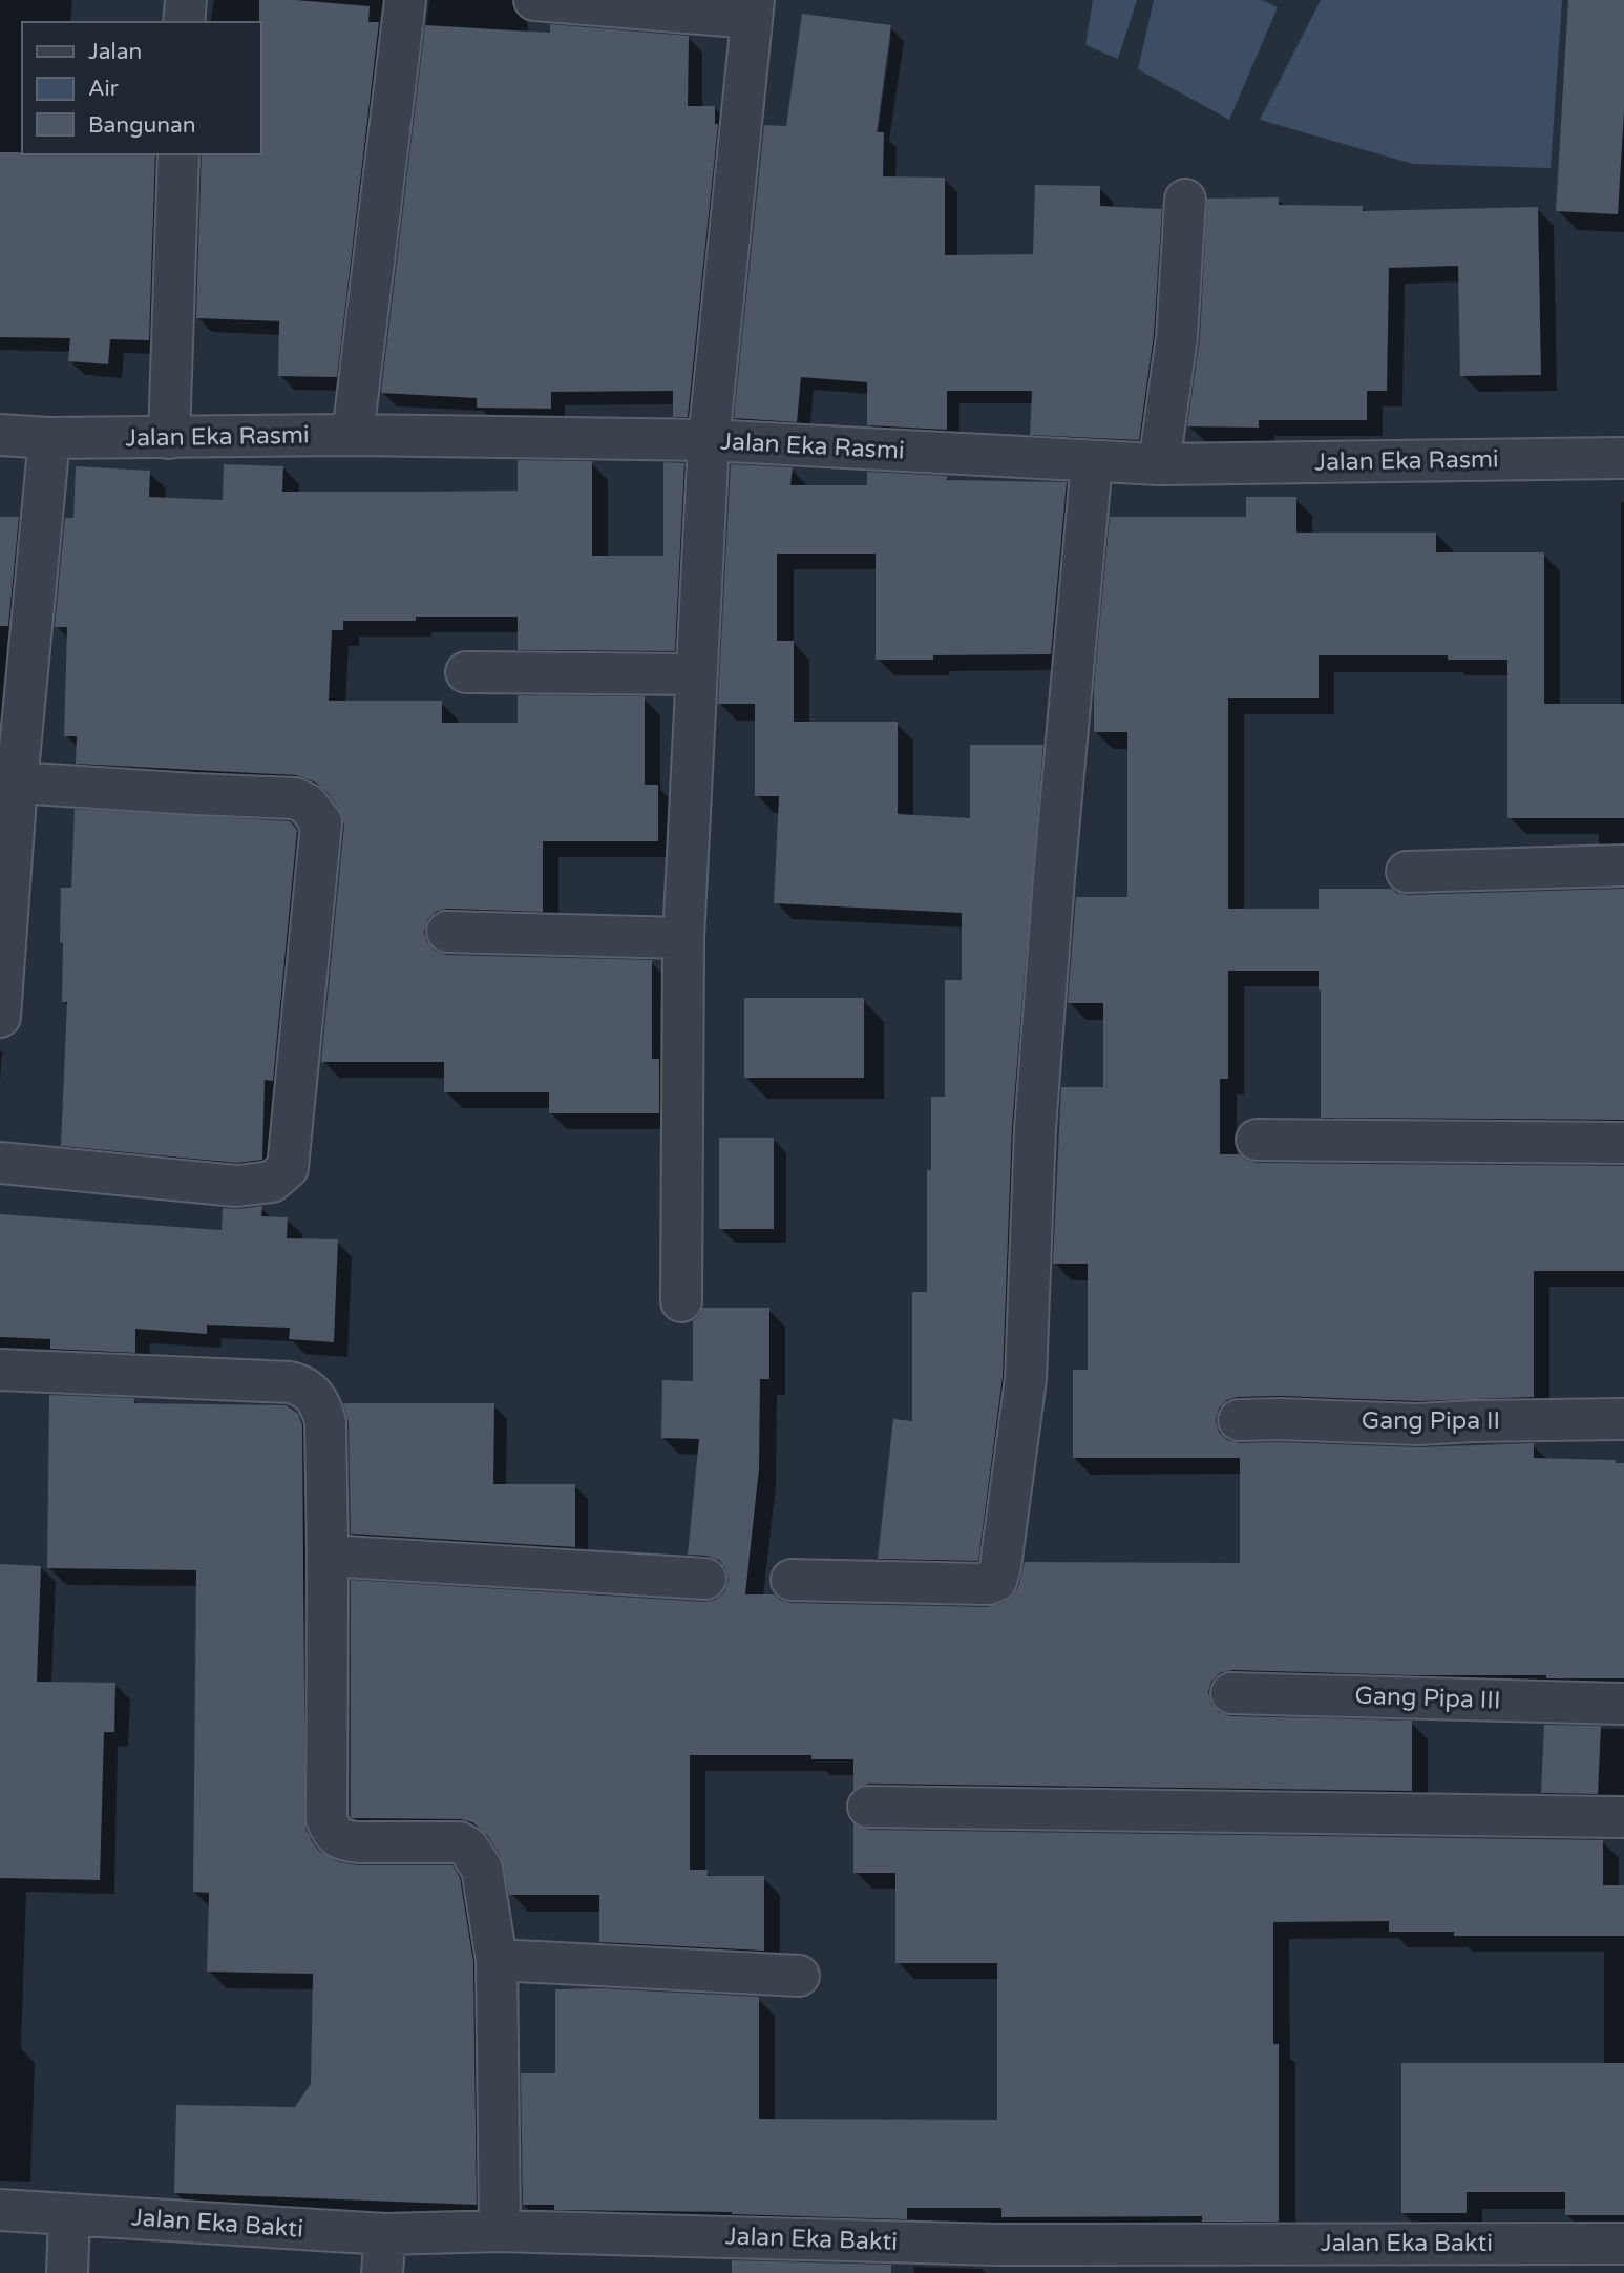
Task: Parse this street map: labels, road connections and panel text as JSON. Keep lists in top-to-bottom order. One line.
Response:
{"streets":{"street":["Jalan Eka Rasmi","Gang Pipa II","Gang Pipa III","Jalan Eka Bakti"]},"legend":["Jalan","Air","Bangunan"]}
